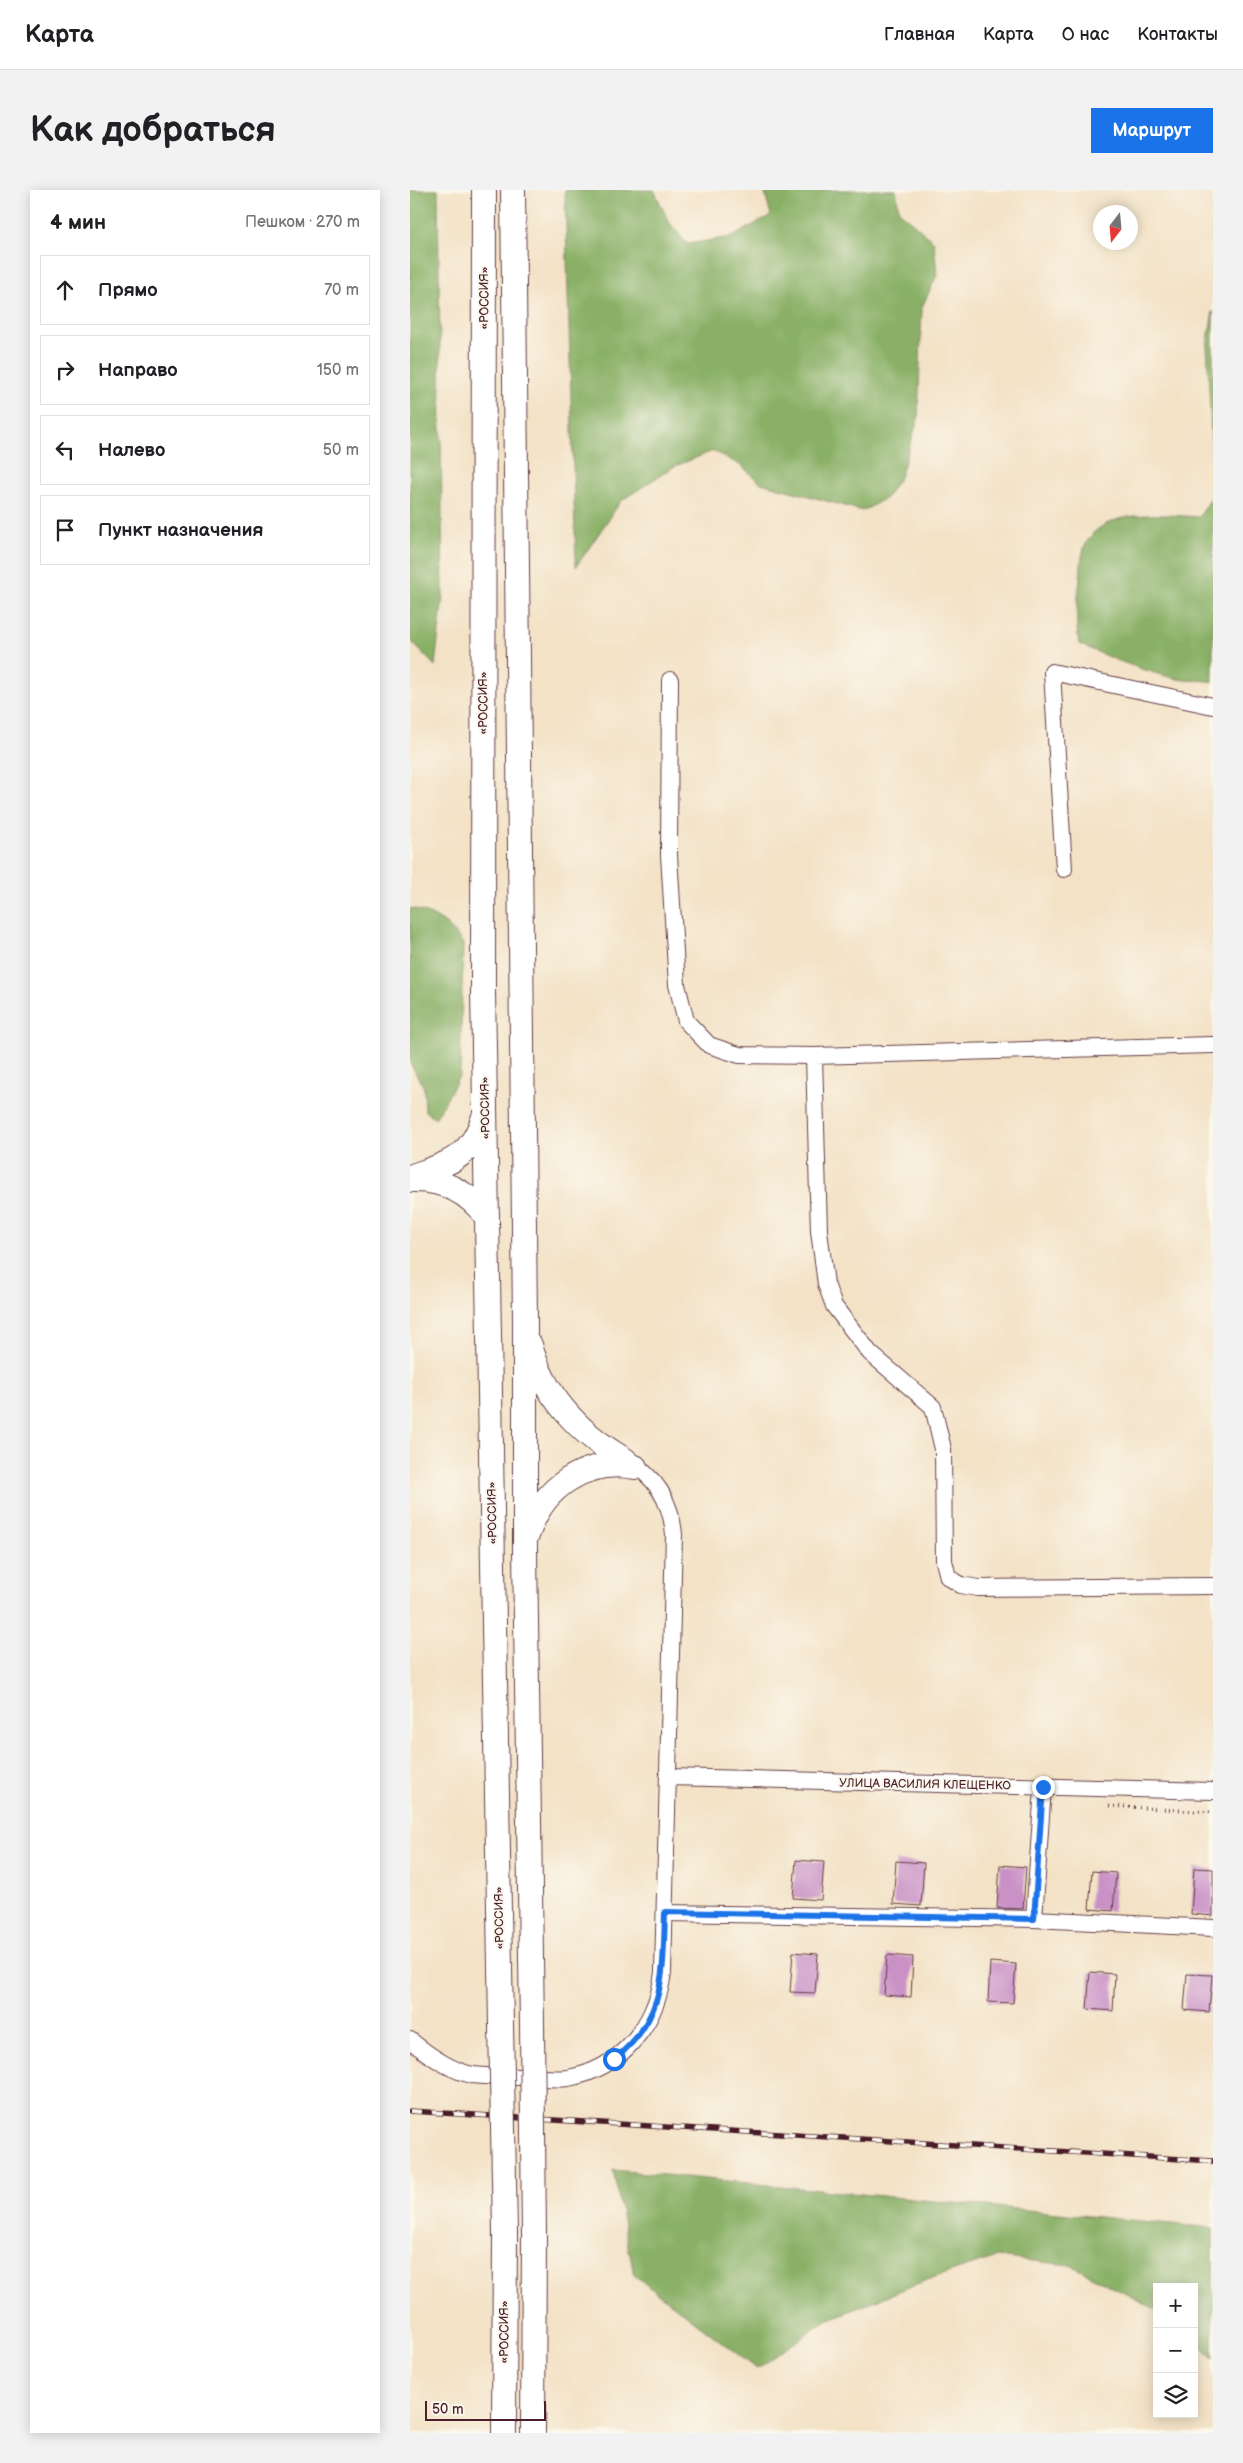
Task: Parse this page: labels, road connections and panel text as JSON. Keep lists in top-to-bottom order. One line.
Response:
{"streets":{"highway":["«РОССИЯ»"],"street":["УЛИЦА ВАСИЛИЯ КЛЕЩЕНКО"]},"scale_bar":"50 m","north":"bottom","page":{"header":"Карта","nav":["Главная","Карта","О нас","Контакты"],"buttons":"Маршрут","title":"Как добраться","heading":["4 мин","Пешком · 270 m"],"list":[["Прямо","70 m"],["Направо","150 m"],["Налево","50 m"],"Пункт назначения"],"map_buttons":["+","−"],"scale":"50 m"}}
